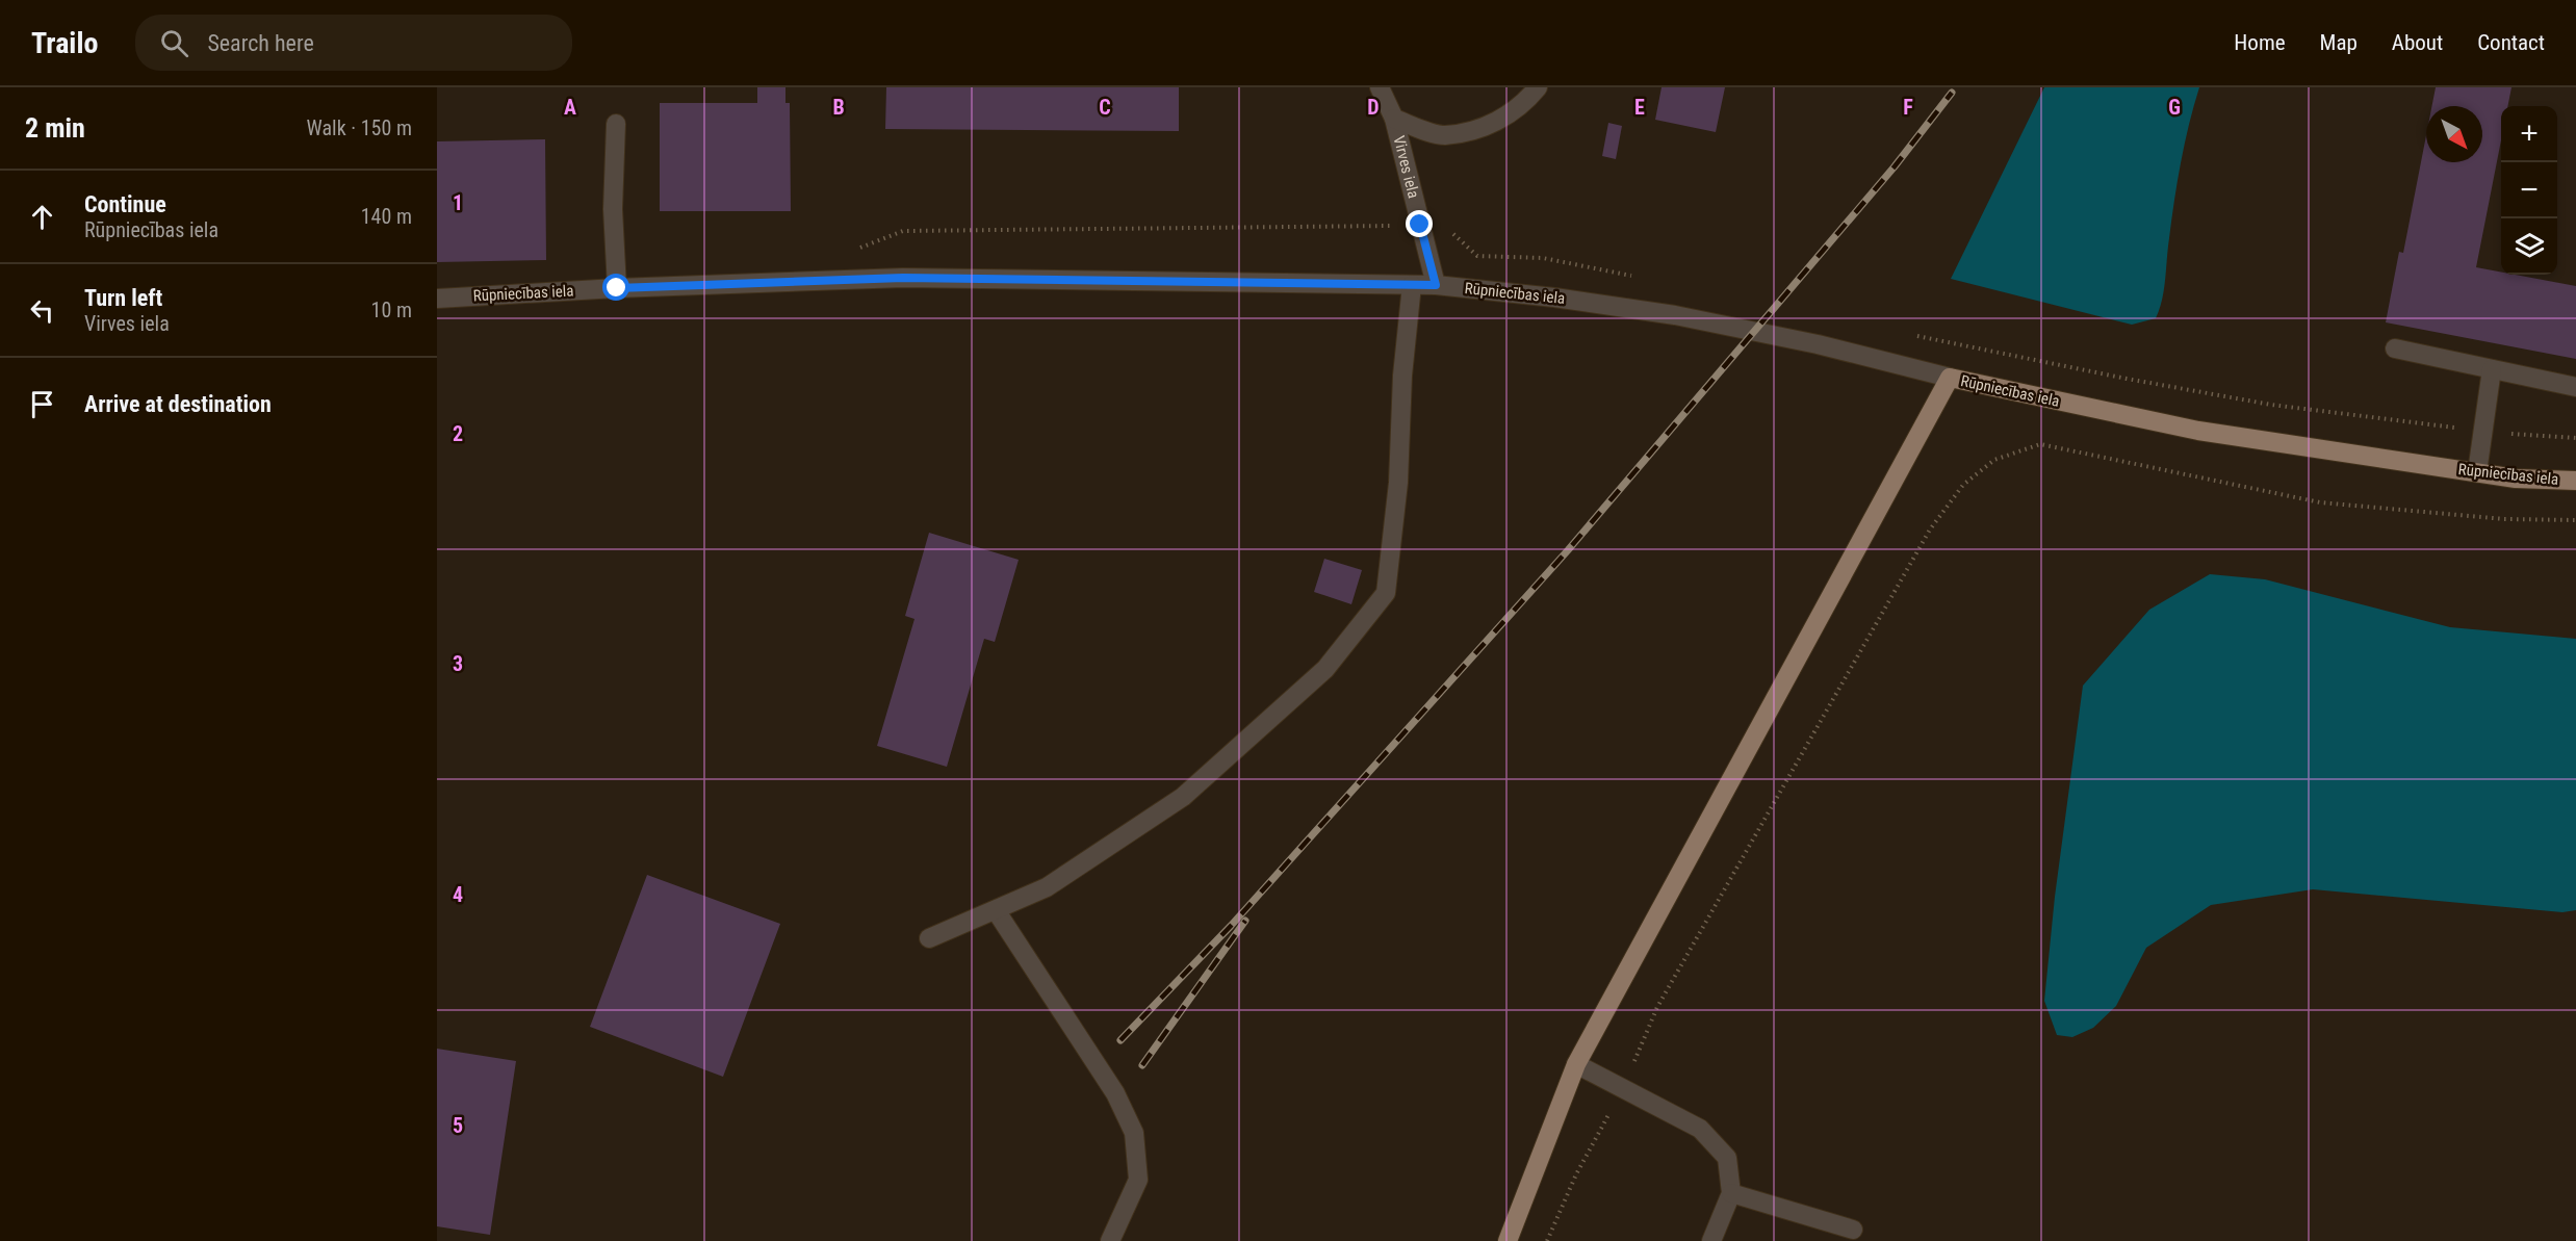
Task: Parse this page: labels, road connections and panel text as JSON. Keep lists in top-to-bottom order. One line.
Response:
{"streets":{"main road":["Rūpniecības iela"],"street":["Virves iela"]},"crossings":[["Virves iela","Rūpniecības iela"]],"north":"bottom right","page":{"header":"Trailo","search":"Search here","nav":["Home","Map","About","Contact"],"heading":["2 min","Walk · 150 m"],"map_buttons":["+","−"],"list":[["Continue","Rūpniecības iela","140 m"],["Turn left","Virves iela","10 m"],"Arrive at destination"]},"grid":{"columns":["A","B","C","D","E","F","G"],"rows":["1","2","3","4","5"]}}
